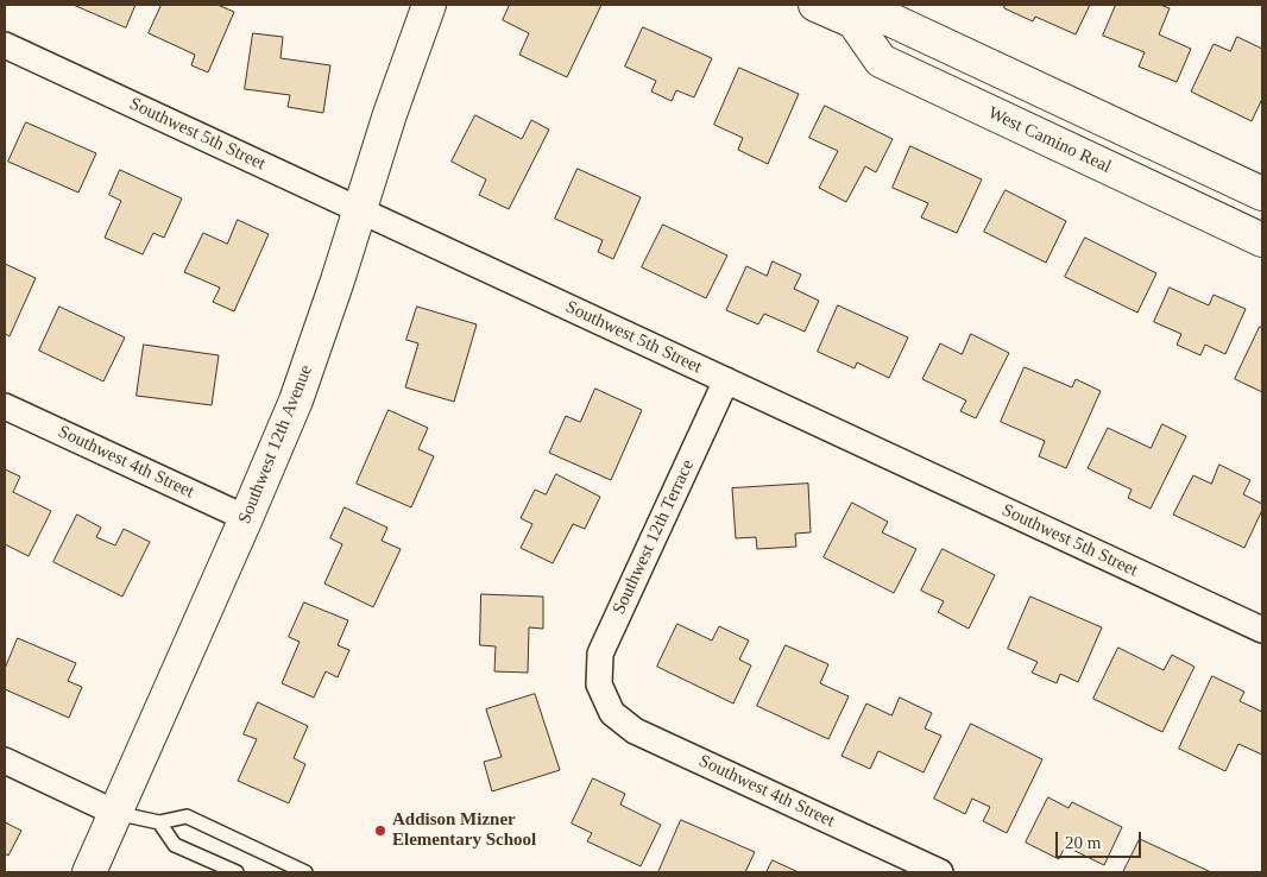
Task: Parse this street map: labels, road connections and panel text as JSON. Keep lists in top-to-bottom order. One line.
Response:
{"streets":{"street":["Southwest 5th Street","West Camino Real","Southwest 12th Avenue","Southwest 4th Street","Southwest 12th Terrace"]},"crossings":[["Southwest 5th Street","Southwest 12th Avenue"],["Southwest 5th Street","Southwest 12th Terrace"],["Southwest 12th Avenue","Southwest 4th Street"],["Southwest 4th Street","Southwest 12th Terrace"]],"places":["Addison Mizner Elementary School"],"scale_bar":"20 m"}
